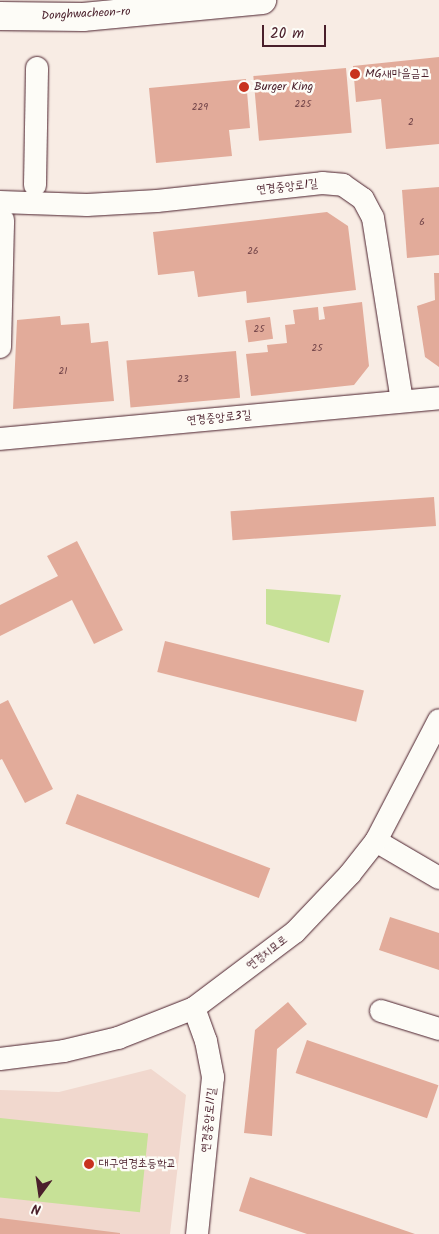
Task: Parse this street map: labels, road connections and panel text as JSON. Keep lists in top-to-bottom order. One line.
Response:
{"streets":{"main road":["Donghwacheon-ro"],"street":["연경중앙로1길","연경중앙로3길","연경지묘로","연경중앙로11길"]},"crossings":[["연경중앙로1길","연경중앙로3길"],["연경지묘로","연경중앙로11길"]],"places":["MG새마을금고","Burger King","대구연경초등학교"],"house_numbers":["225","229","2","6","26","25","25","21","23"],"scale_bar":"20 m","north":"bottom"}
